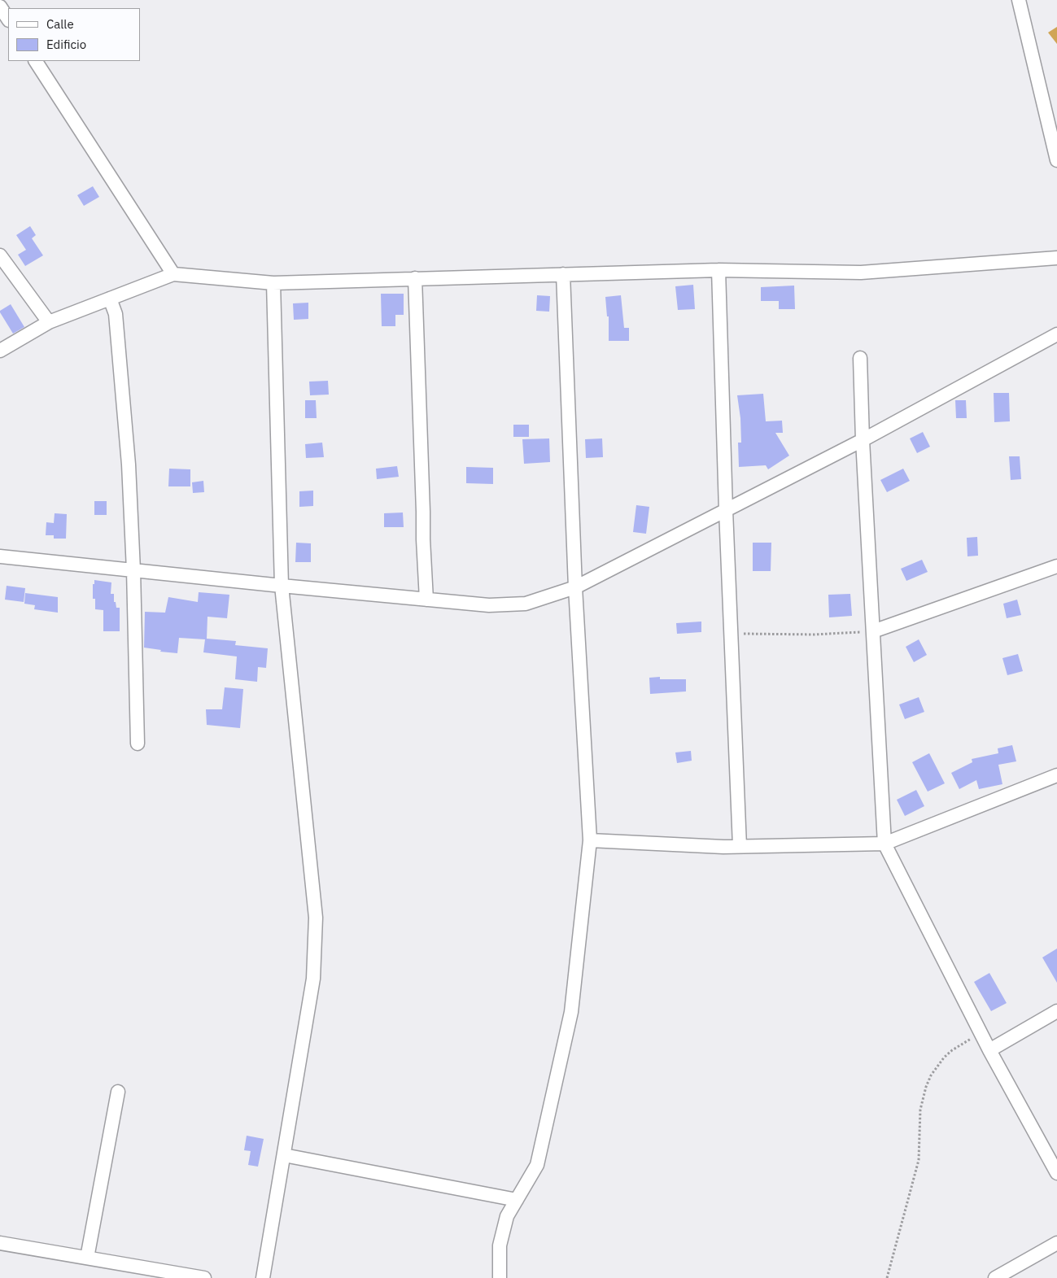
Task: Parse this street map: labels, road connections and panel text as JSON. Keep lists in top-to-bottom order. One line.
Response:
{"legend":["Calle","Edificio"]}
